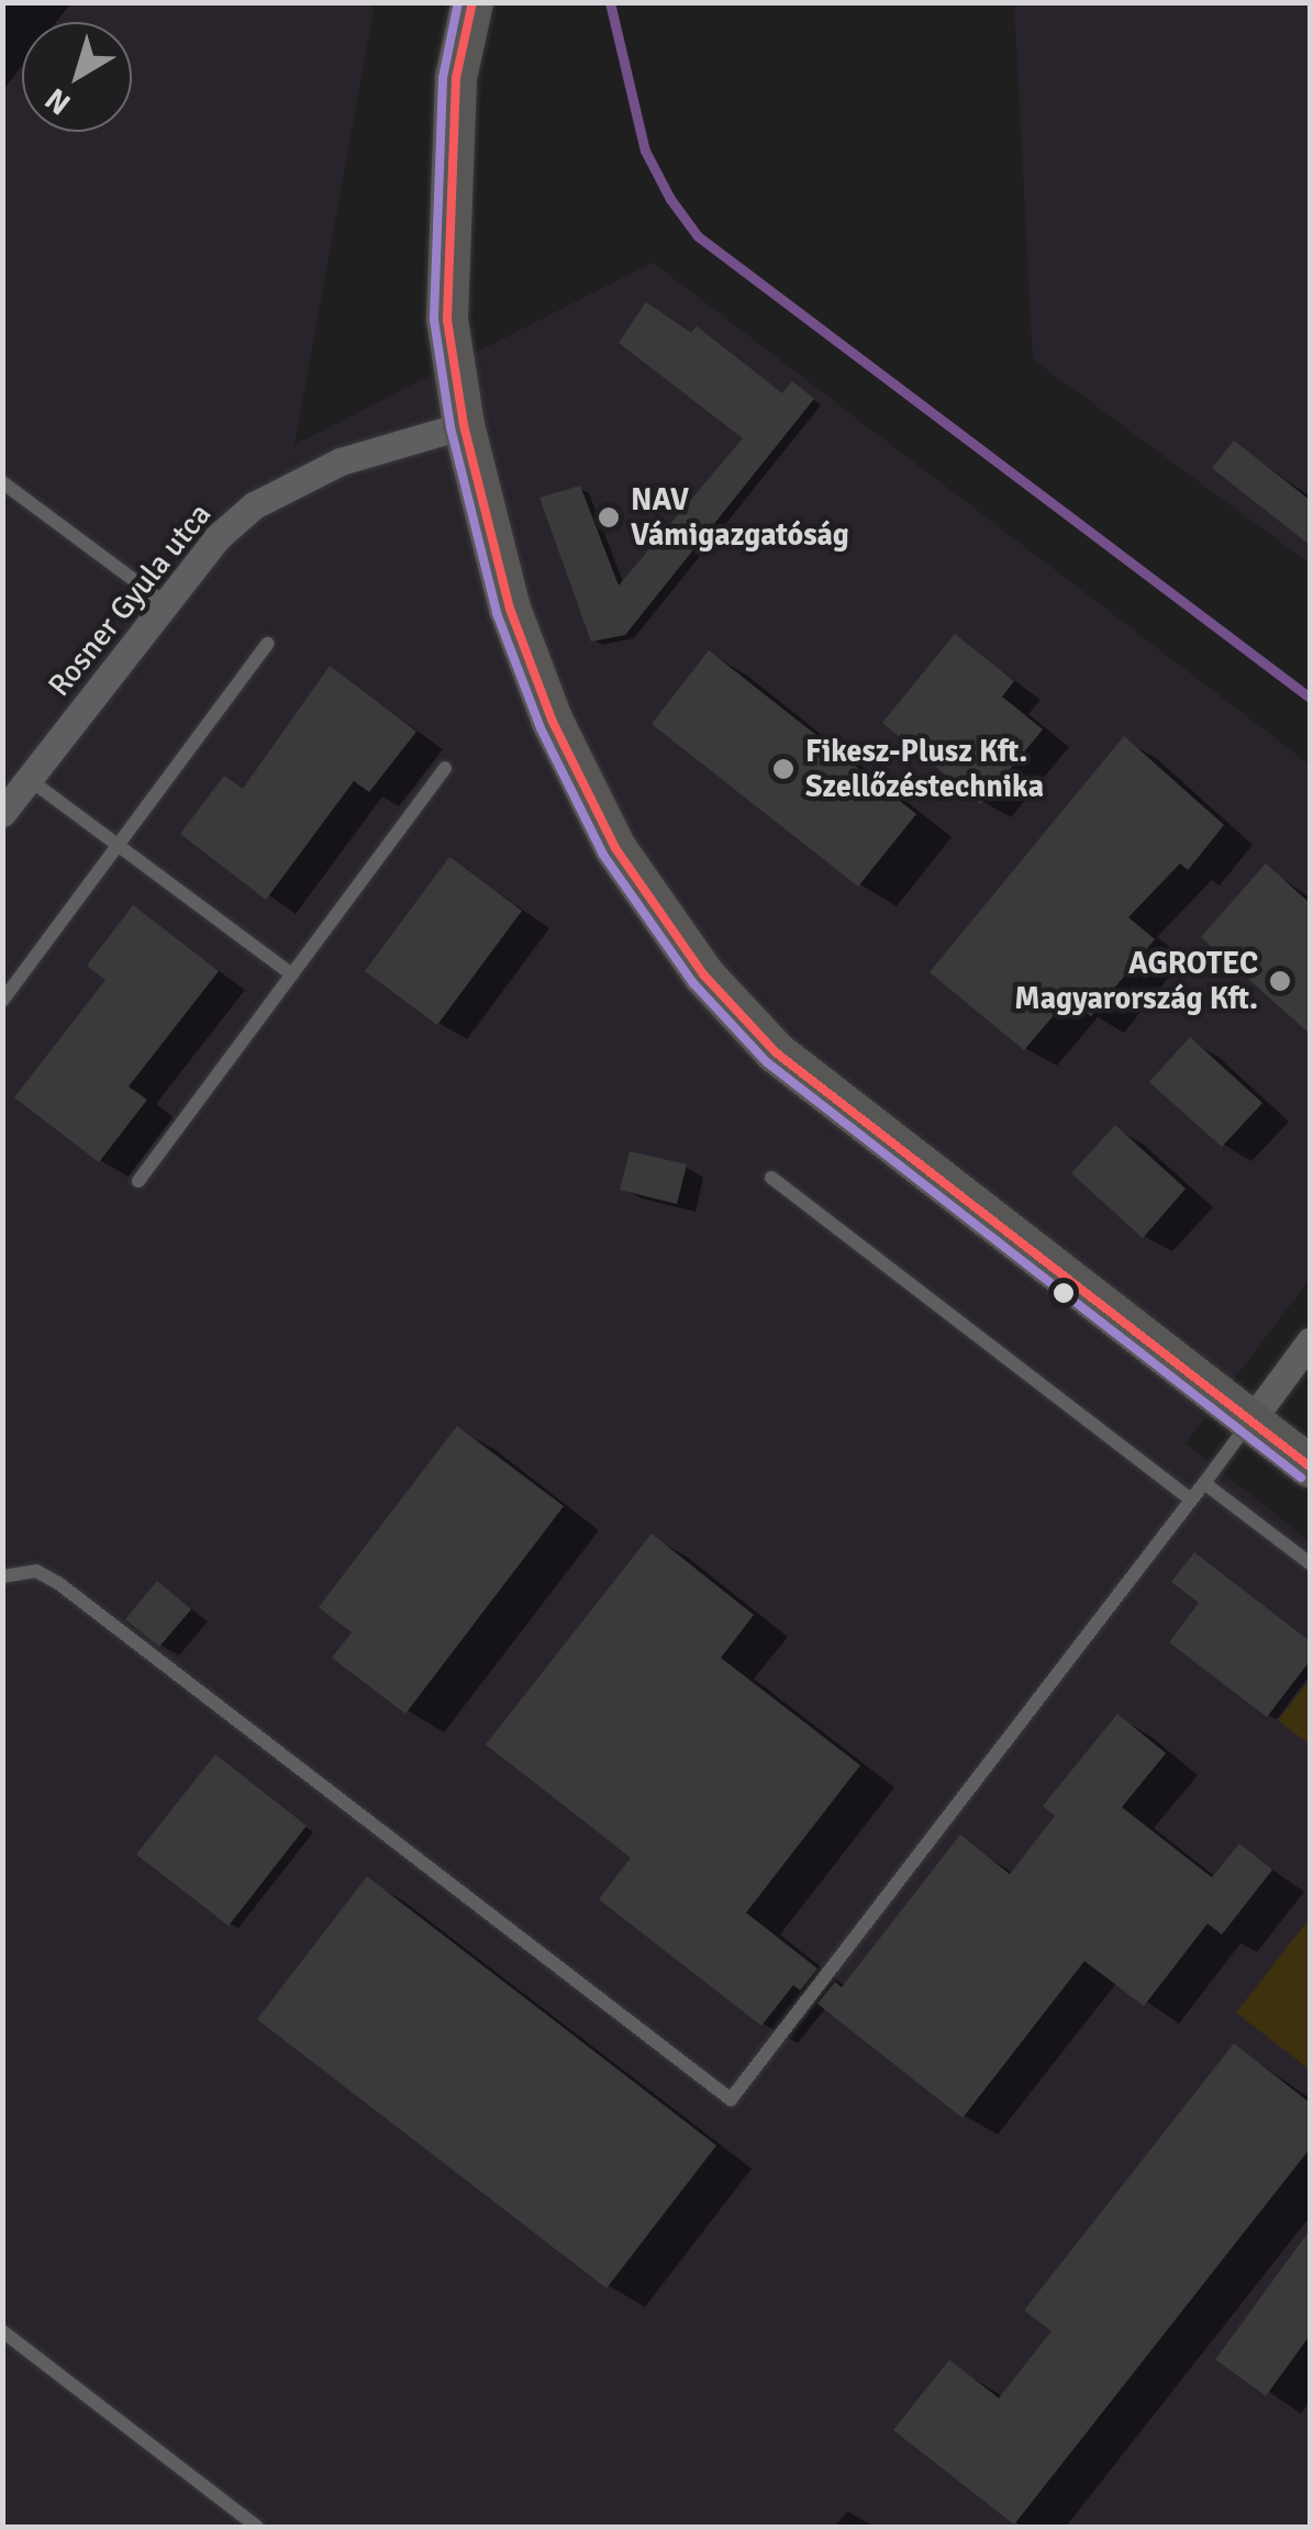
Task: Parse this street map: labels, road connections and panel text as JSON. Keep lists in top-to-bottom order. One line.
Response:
{"streets":{"street":["Rosner Gyula utca"]},"places":["NAV Vámigazgatóság","Fikesz-Plusz Kft. Szellőzéstechnika","AGROTEC Magyarország Kft."],"north":"bottom left"}
